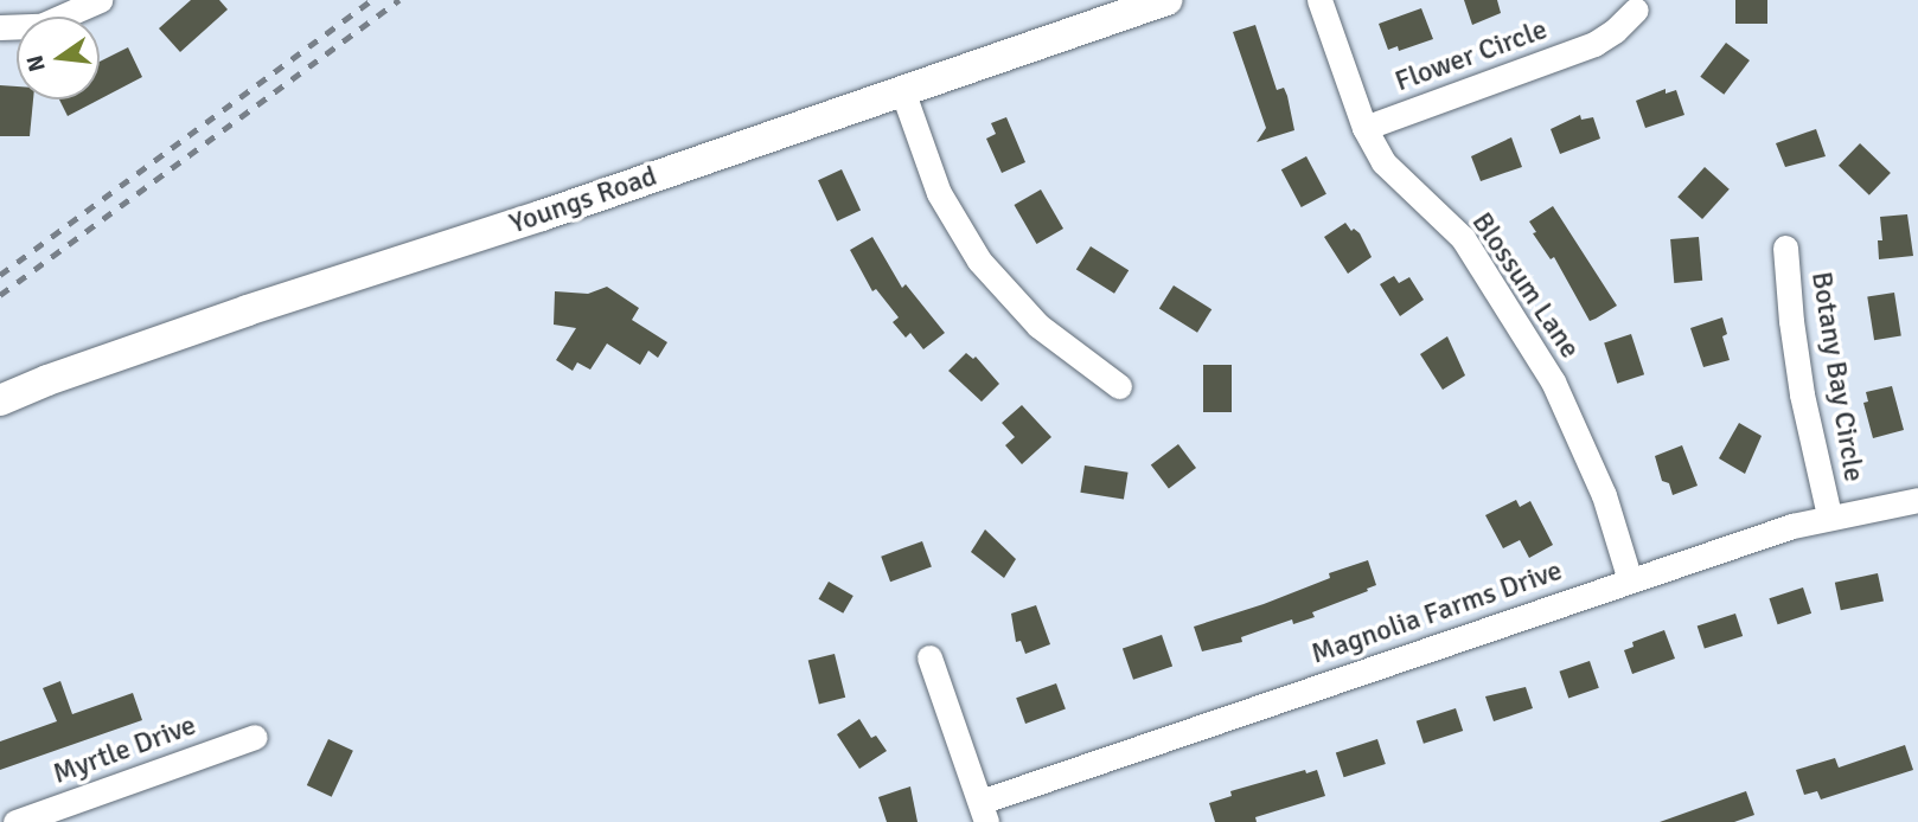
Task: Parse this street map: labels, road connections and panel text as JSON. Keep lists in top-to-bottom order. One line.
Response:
{"streets":{"street":["Flower Circle","Youngs Road","Blossum Lane","Botany Bay Circle","Magnolia Farms Drive","Myrtle Drive"]},"crossings":[["Flower Circle","Blossum Lane"],["Blossum Lane","Magnolia Farms Drive"],["Botany Bay Circle","Magnolia Farms Drive"]],"north":"left"}
